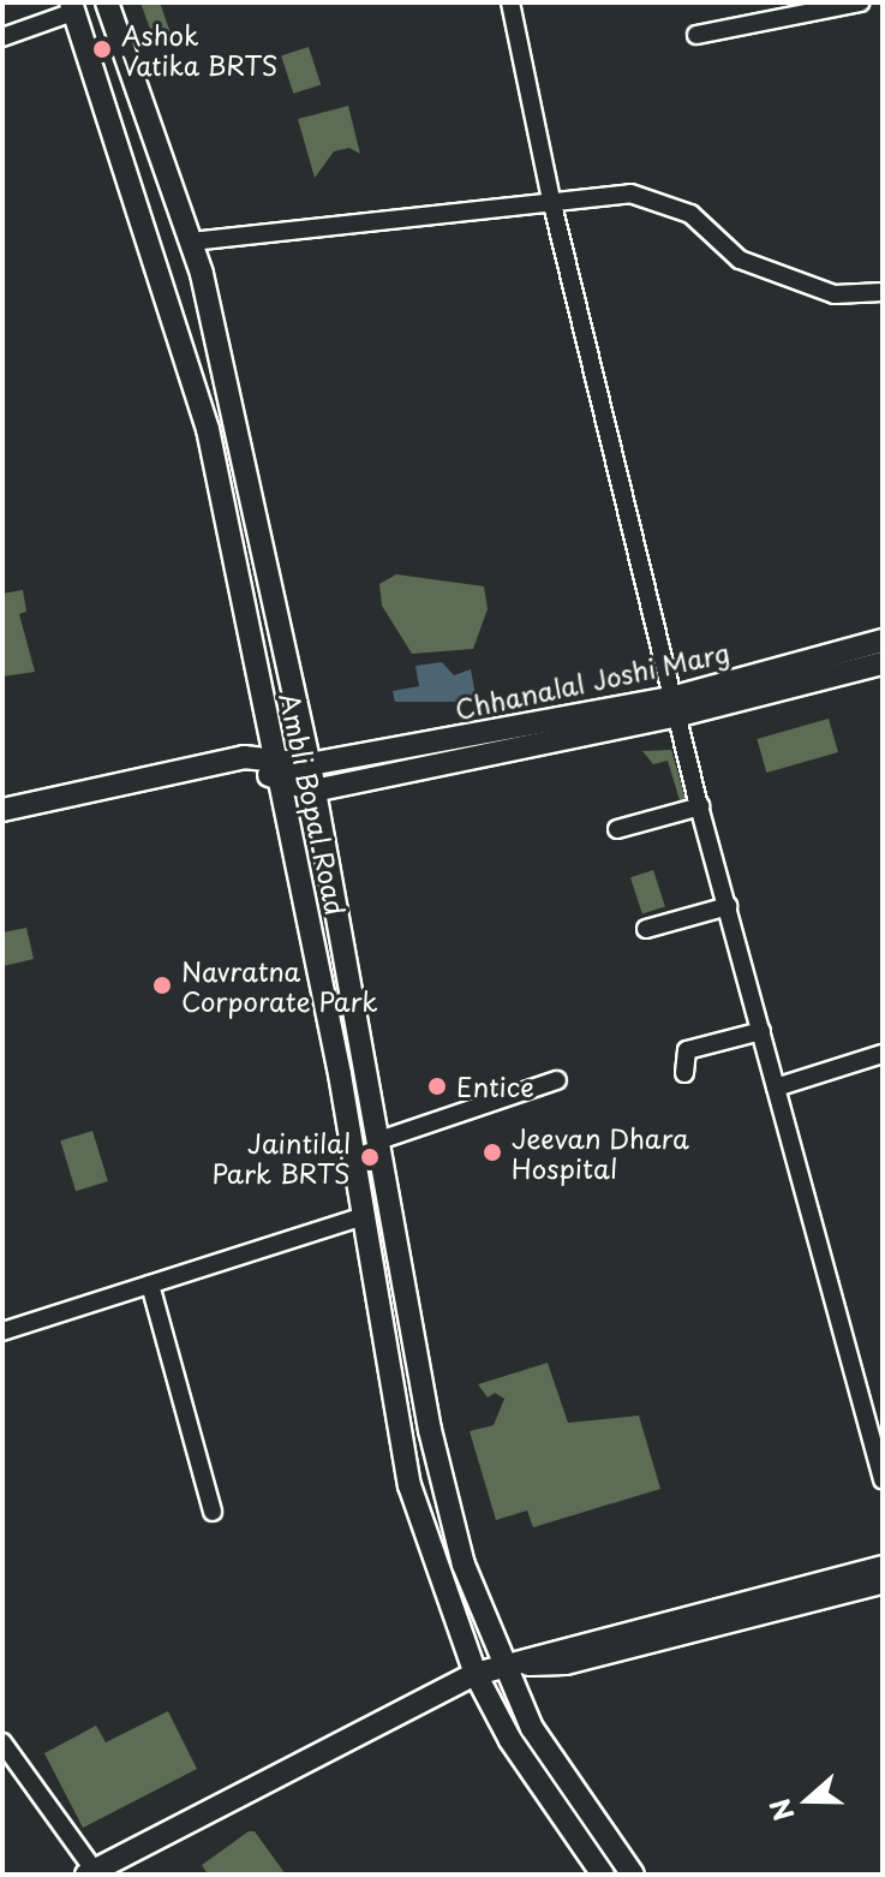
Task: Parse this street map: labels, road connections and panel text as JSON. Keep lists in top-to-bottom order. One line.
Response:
{"streets":{"street":["Chhanalal Joshi Marg","Ambli Bopal Road"]},"crossings":[["Chhanalal Joshi Marg","Ambli Bopal Road"]],"places":["Ashok Vatika BRTS","Navratna Corporate Park","Entice","Jeevan Dhara Hospital","Jaintilal Park BRTS"],"north":"left"}
